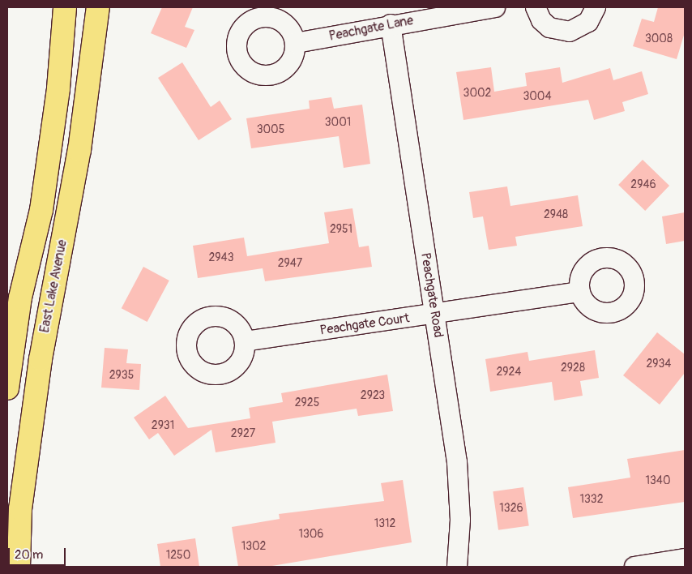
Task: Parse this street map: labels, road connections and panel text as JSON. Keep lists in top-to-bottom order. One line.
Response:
{"streets":{"main road":["East Lake Avenue"],"street":["Peachgate Lane","Peachgate Road","Peachgate Court"]},"crossings":[["Peachgate Lane","Peachgate Road"],["Peachgate Road","Peachgate Court"]],"house_numbers":["3008","3002","3004","3001","3005","2946","2948","2951","2943","2947","2934","2928","2924","2935","2923","2925","2931","2927","1340","1332","1326","1312","1306","1302","1250"],"scale_bar":"20 m"}
